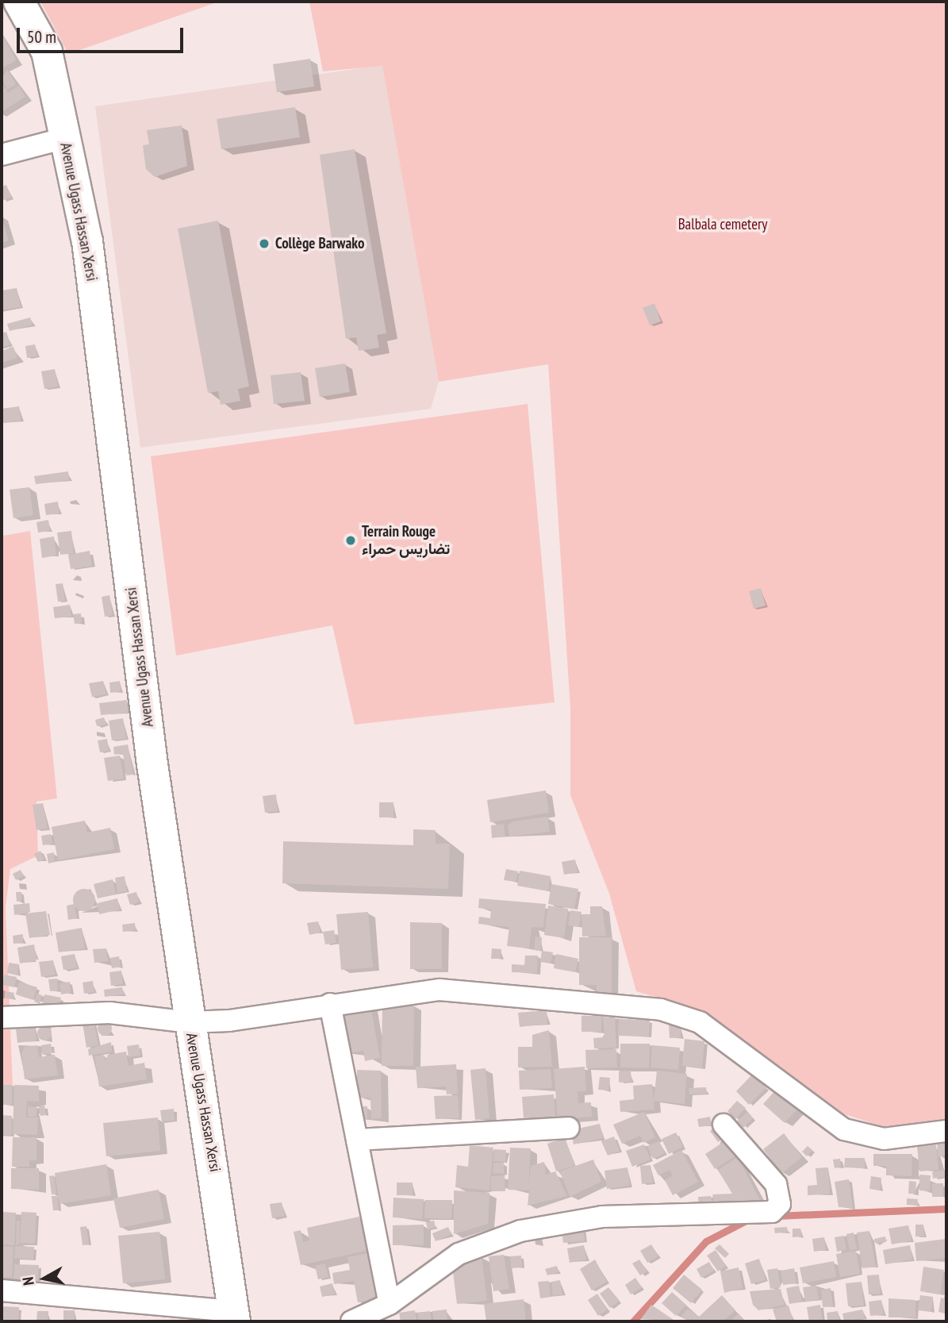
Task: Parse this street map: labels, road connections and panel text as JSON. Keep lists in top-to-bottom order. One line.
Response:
{"streets":{"main road":["Avenue Ugass Hassan Xersi"]},"parks":["Balbala cemetery"],"places":["Collège Barwako","Terrain Rouge تضاريس حمراء"],"scale_bar":"50 m","north":"left"}
